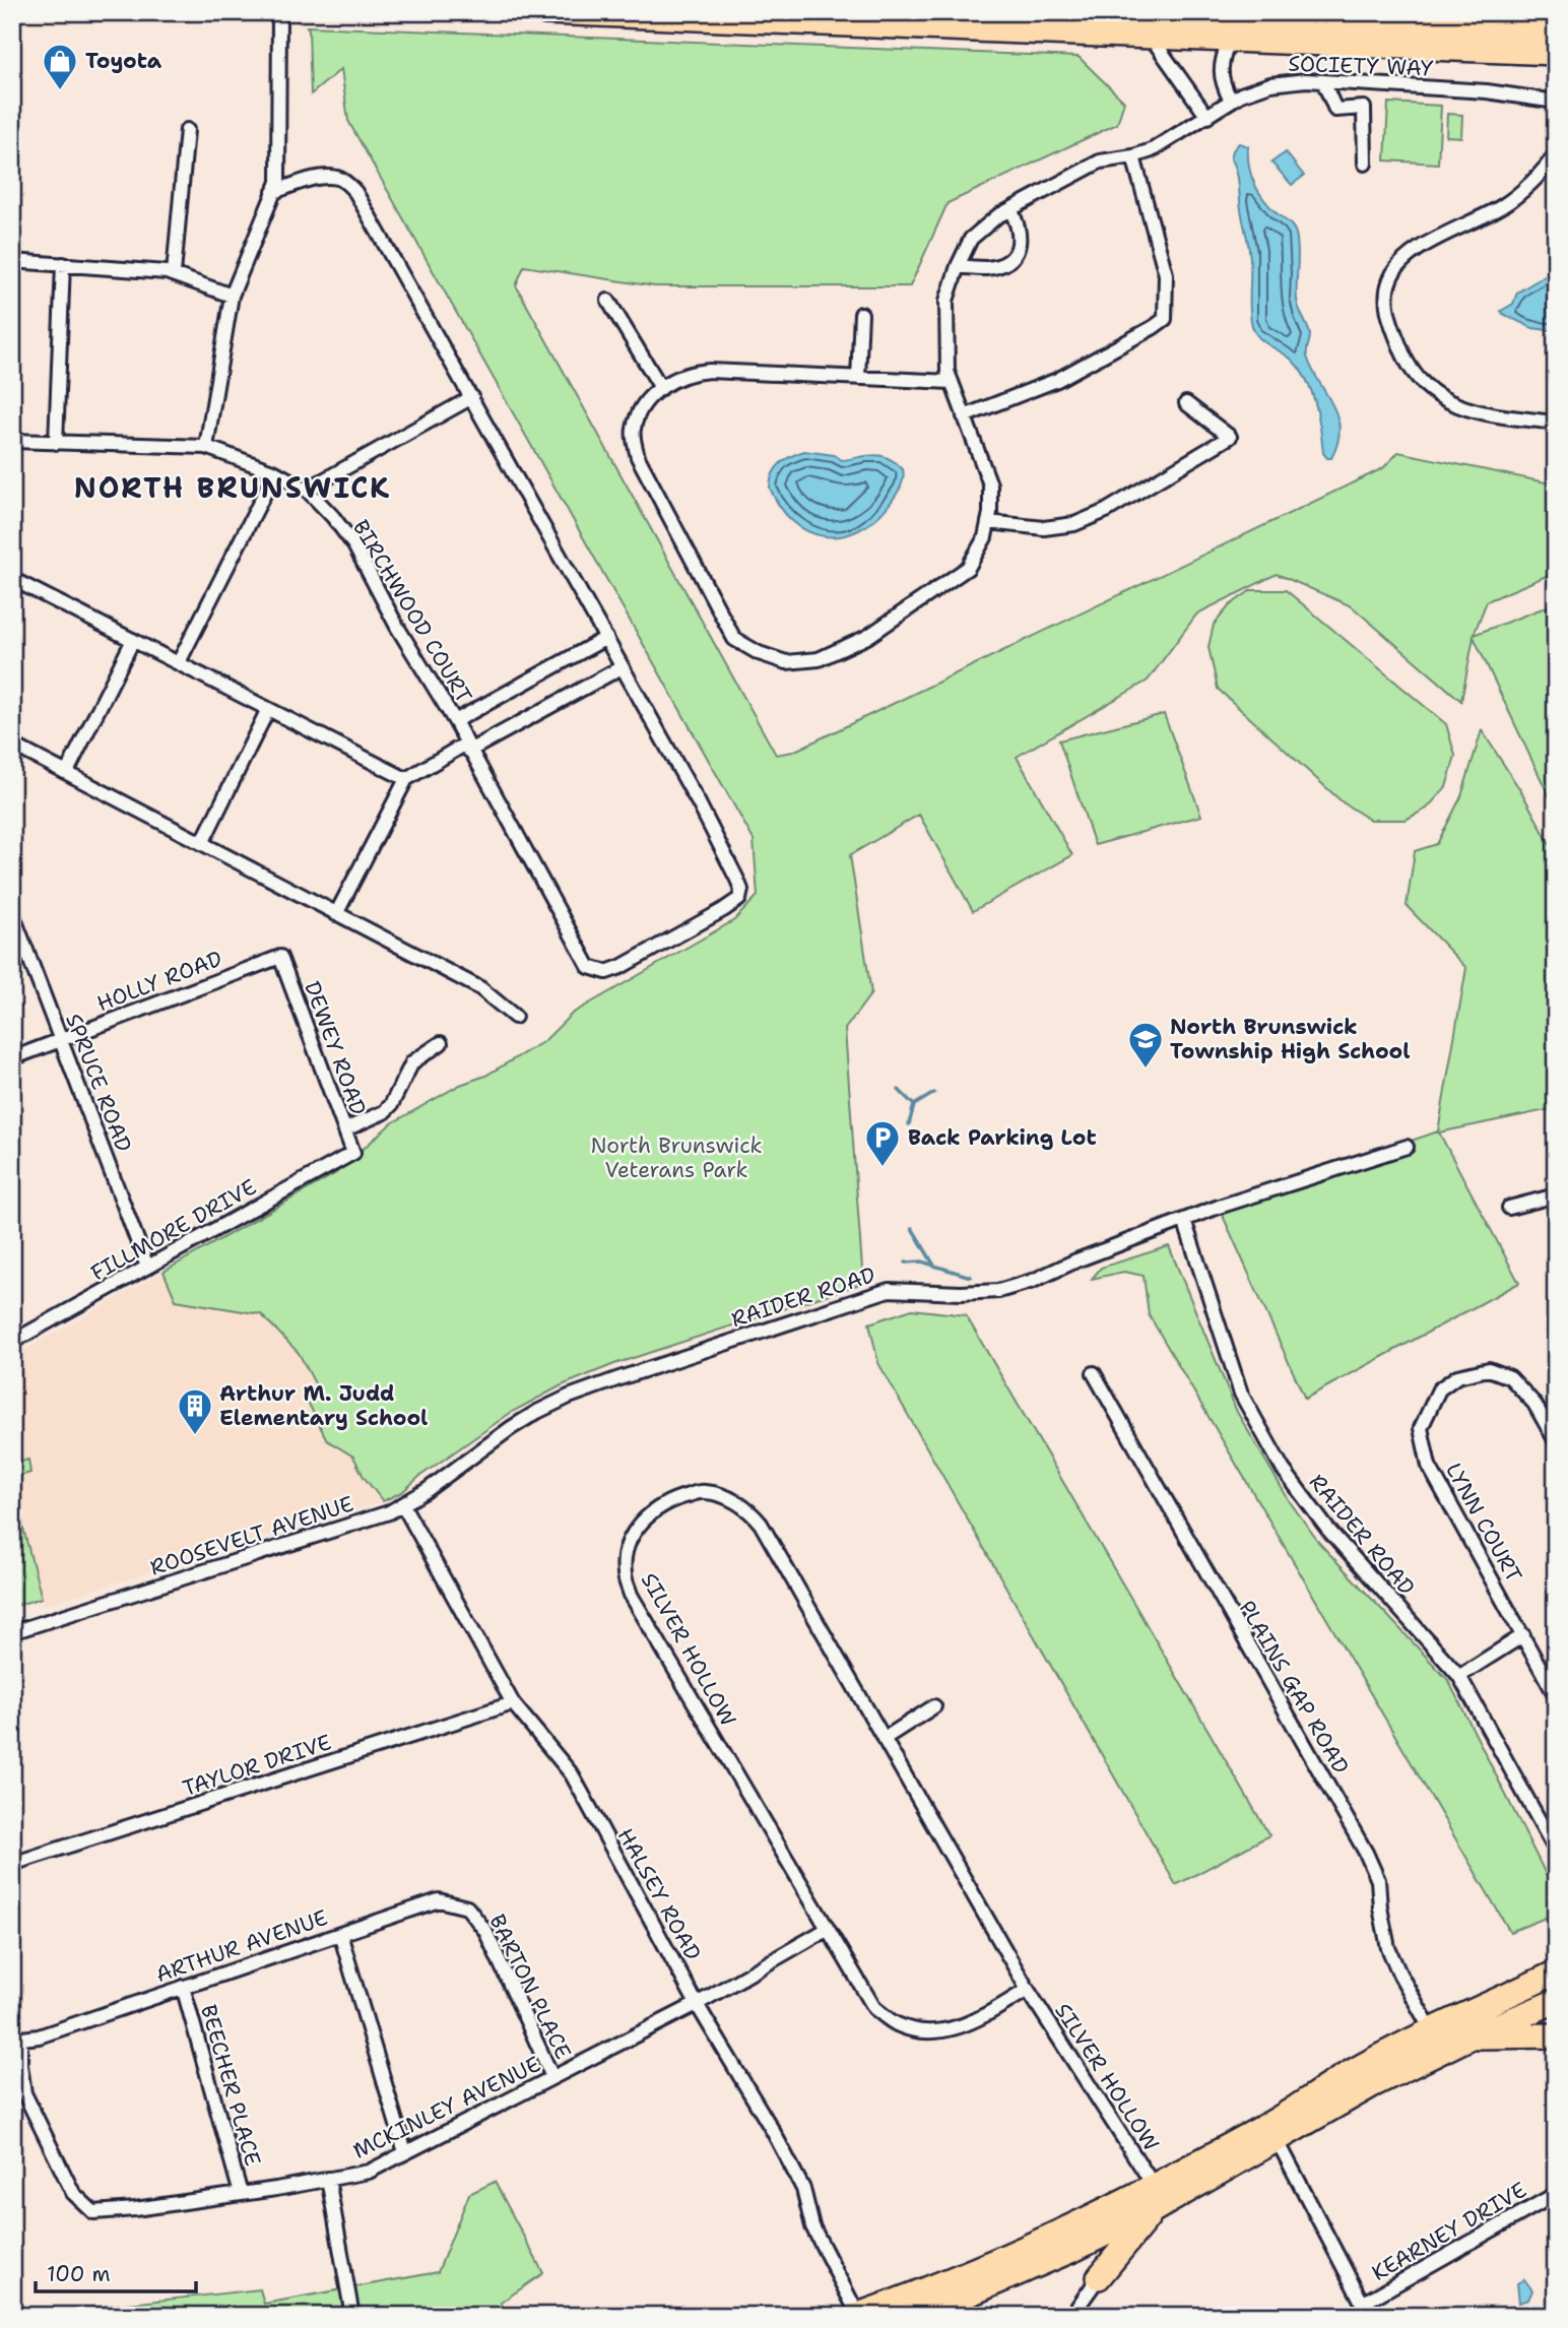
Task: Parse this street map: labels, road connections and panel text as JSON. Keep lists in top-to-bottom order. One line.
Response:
{"streets":{"street":["SOCIETY WAY","BIRCHWOOD COURT","HOLLY ROAD","DEWEY ROAD","SPRUCE ROAD","FILLMORE DRIVE","RAIDER ROAD","LYNN COURT","ROOSEVELT AVENUE","SILVER HOLLOW","PLAINS GAP ROAD","TAYLOR DRIVE","HALSEY ROAD","ARTHUR AVENUE","BARTON PLACE","BEECHER PLACE","MCKINLEY AVENUE","KEARNEY DRIVE"]},"crossings":[["HOLLY ROAD","DEWEY ROAD"],["HOLLY ROAD","SPRUCE ROAD"],["DEWEY ROAD","FILLMORE DRIVE"],["SPRUCE ROAD","FILLMORE DRIVE"],["RAIDER ROAD","ROOSEVELT AVENUE"],["ROOSEVELT AVENUE","HALSEY ROAD"],["SILVER HOLLOW","MCKINLEY AVENUE"],["TAYLOR DRIVE","HALSEY ROAD"],["HALSEY ROAD","MCKINLEY AVENUE"],["ARTHUR AVENUE","BARTON PLACE"],["ARTHUR AVENUE","BEECHER PLACE"],["ARTHUR AVENUE","MCKINLEY AVENUE"],["BARTON PLACE","MCKINLEY AVENUE"],["BEECHER PLACE","MCKINLEY AVENUE"]],"districts":["NORTH BRUNSWICK"],"parks":["North Brunswick Veterans Park"],"places":{"shop":["Toyota"],"school or university":["North Brunswick Township High School"],"parking":["Back Parking Lot"],"building":["Arthur M. Judd Elementary School"]},"scale_bar":"100 m"}
